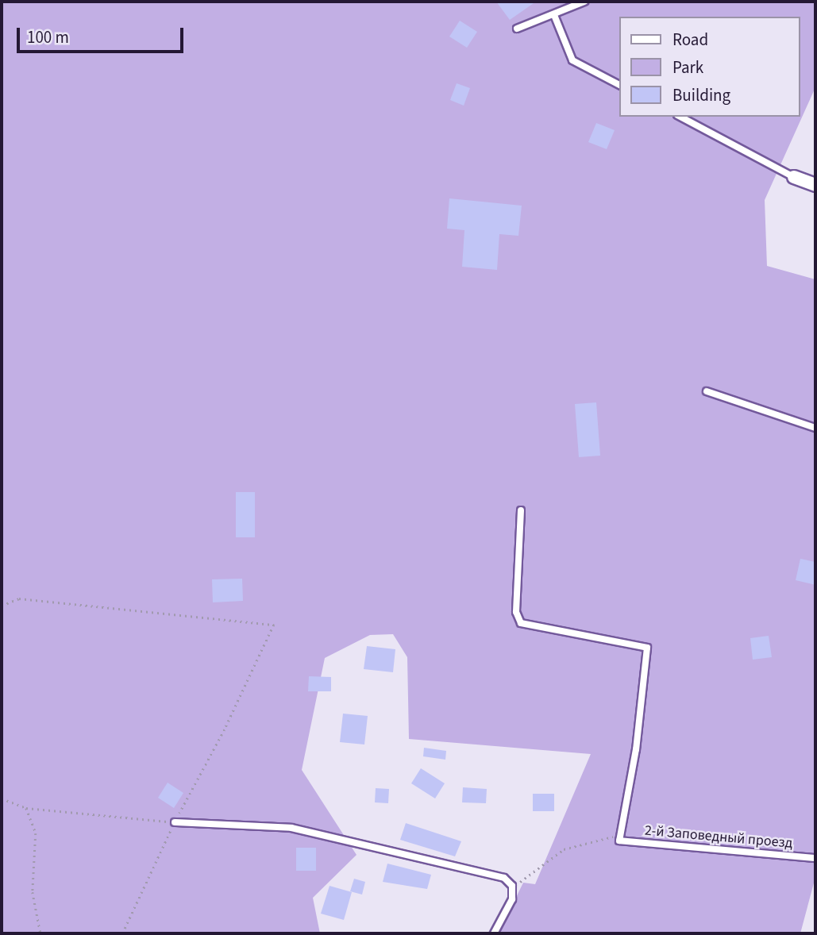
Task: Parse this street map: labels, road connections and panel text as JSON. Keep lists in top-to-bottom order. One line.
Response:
{"streets":{"lane":["2-й Заповедный проезд"]},"legend":["Road","Park","Building"],"scale_bar":"100 m"}
